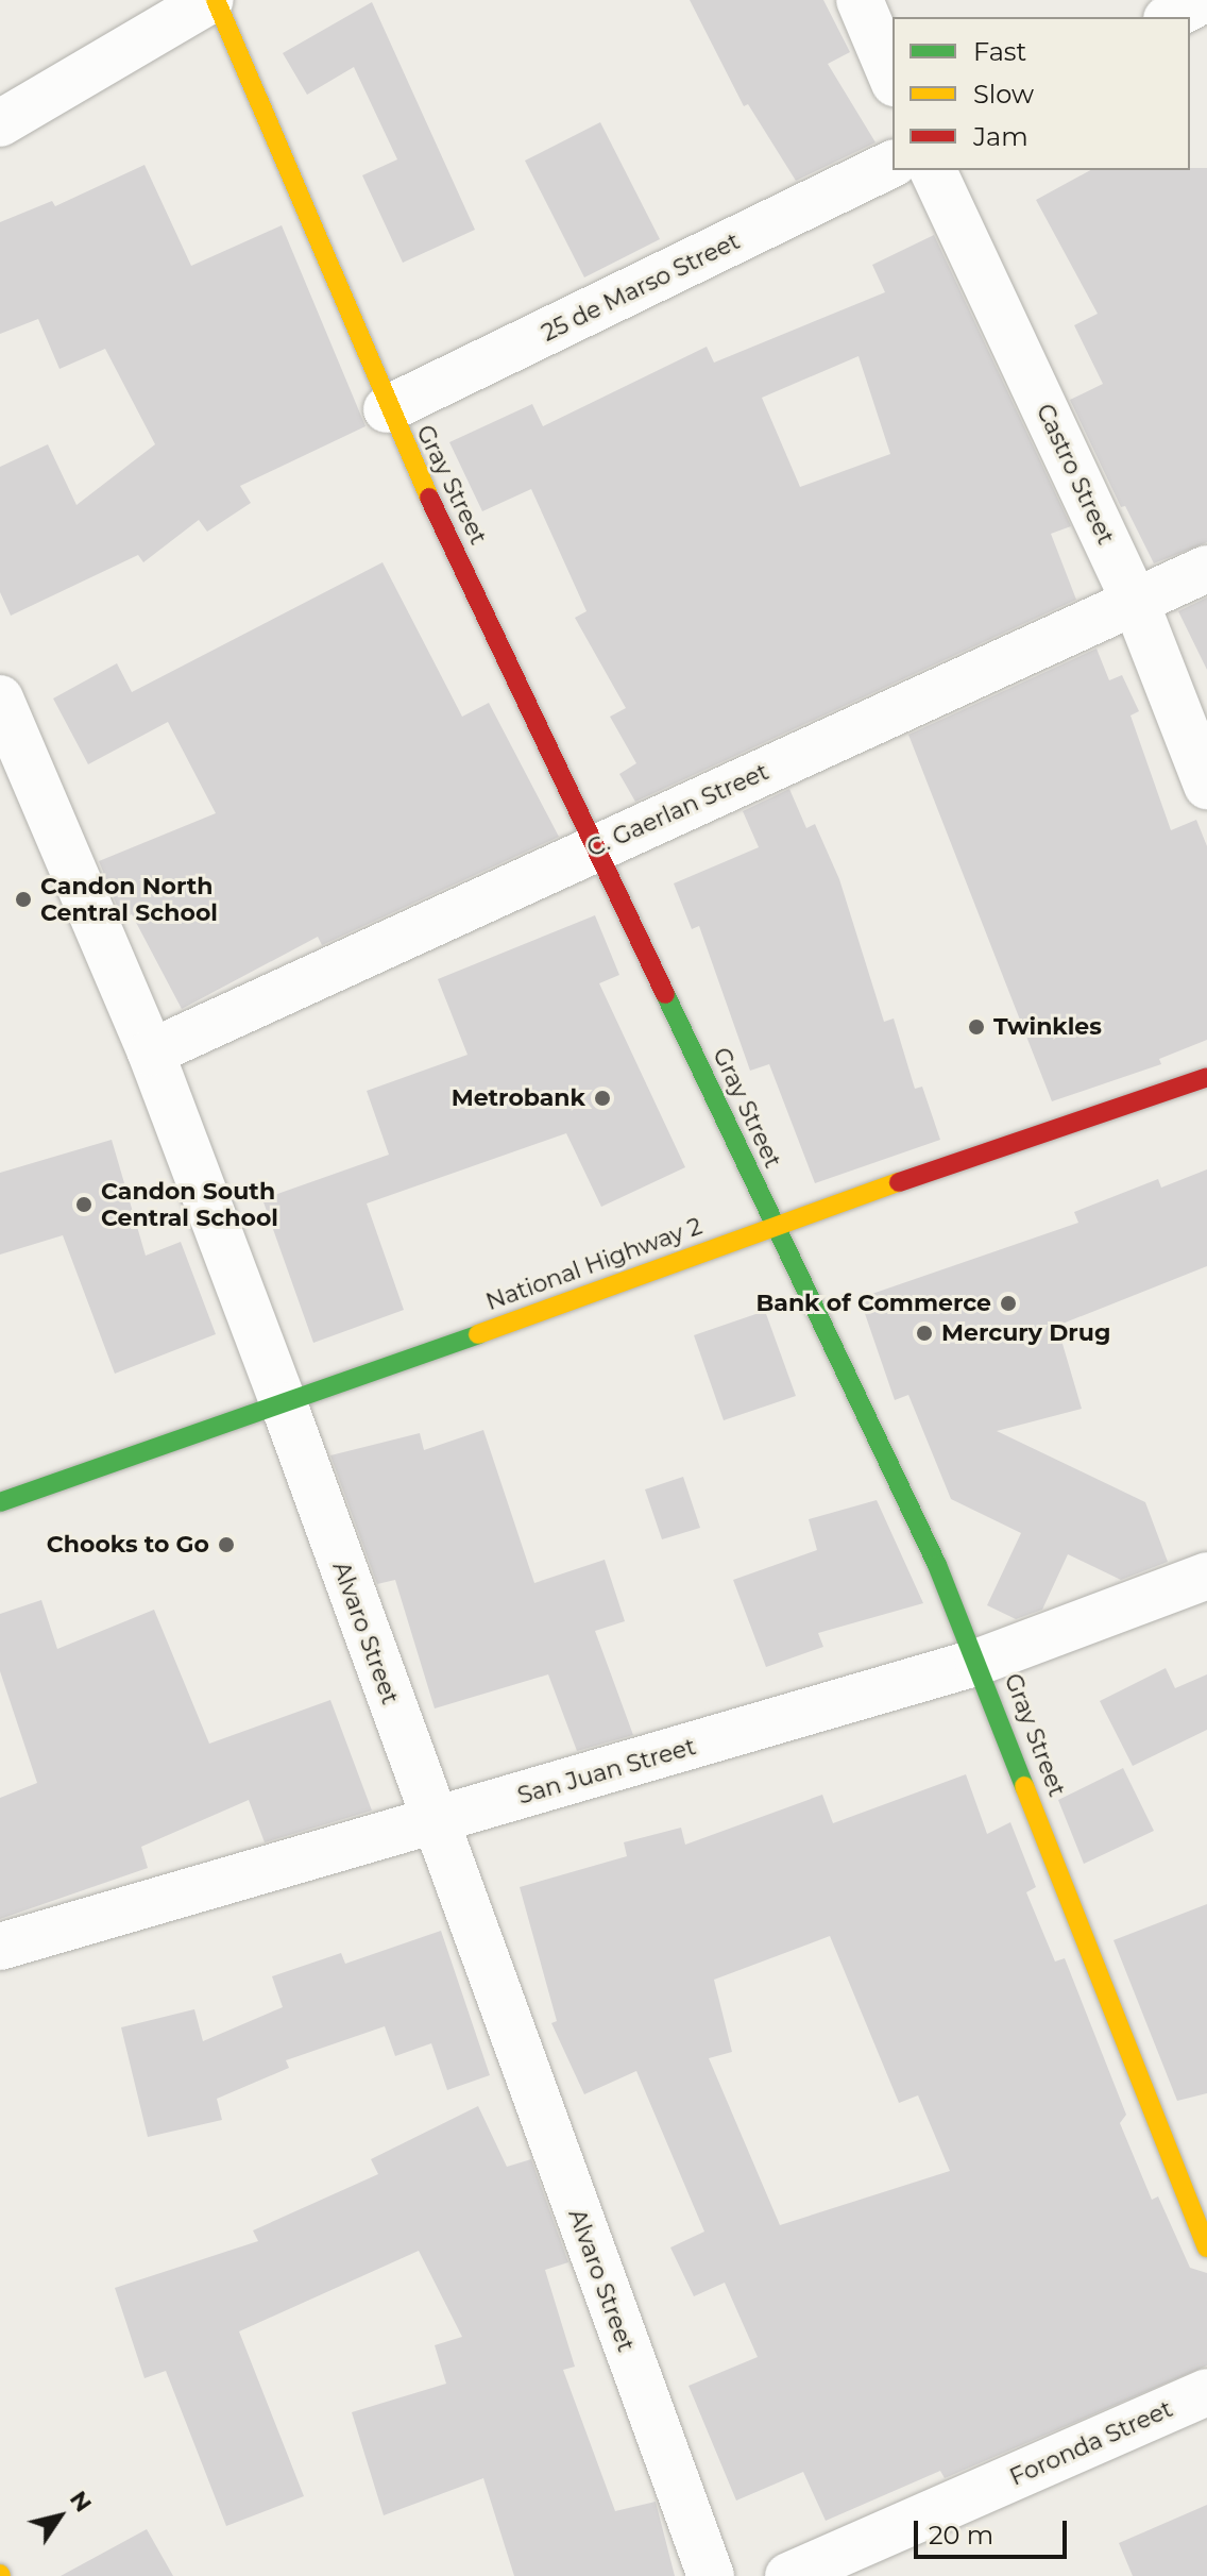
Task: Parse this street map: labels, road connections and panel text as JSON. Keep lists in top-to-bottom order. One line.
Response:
{"streets":{"street":["25 de Marso Street","Castro Street","Gray Street","C. Gaerlan Street","National Highway 2","Alvaro Street","San Juan Street","Foronda Street"]},"crossings":[["25 de Marso Street","Gray Street"],["Castro Street","C. Gaerlan Street"],["Gray Street","C. Gaerlan Street"],["Gray Street","National Highway 2"],["Gray Street","San Juan Street"],["C. Gaerlan Street","Alvaro Street"],["National Highway 2","Alvaro Street"],["Alvaro Street","San Juan Street"]],"places":["Candon North Central School","Twinkles","Metrobank","Candon South Central School","Bank of Commerce","Mercury Drug","Chooks to Go"],"legend":["Fast","Slow","Jam"],"scale_bar":"20 m","north":"top right"}
